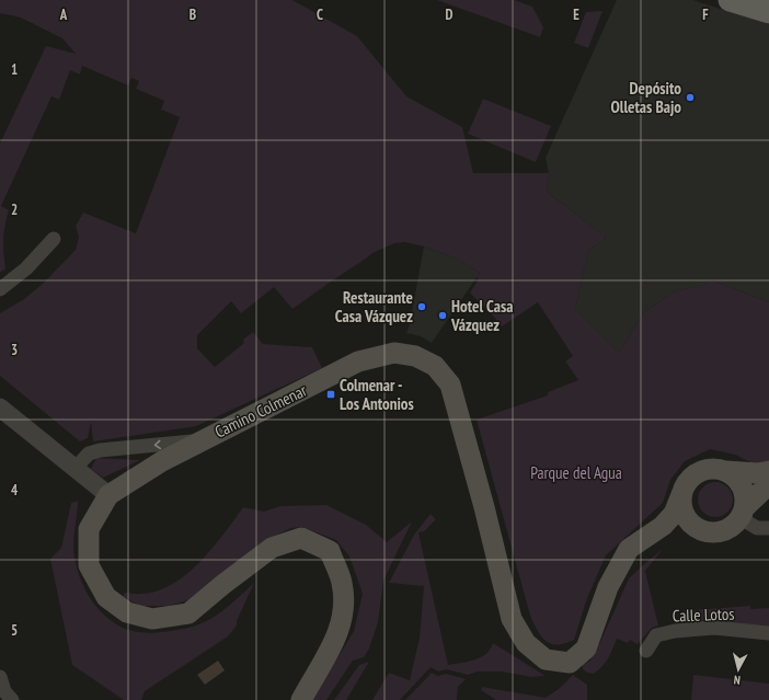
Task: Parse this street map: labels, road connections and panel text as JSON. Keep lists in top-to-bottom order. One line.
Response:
{"streets":{"main road":["Camino Colmenar"],"street":["Calle Lotos"]},"parks":["Parque del Agua"],"places":{"other":["Depósito Olletas Bajo","Restaurante Casa Vázquez","Hotel Casa Vázquez"],"transit":["Colmenar - Los Antonios"]},"north":"bottom","grid":{"columns":["A","B","C","D","E","F"],"rows":["1","2","3","4","5"]}}
